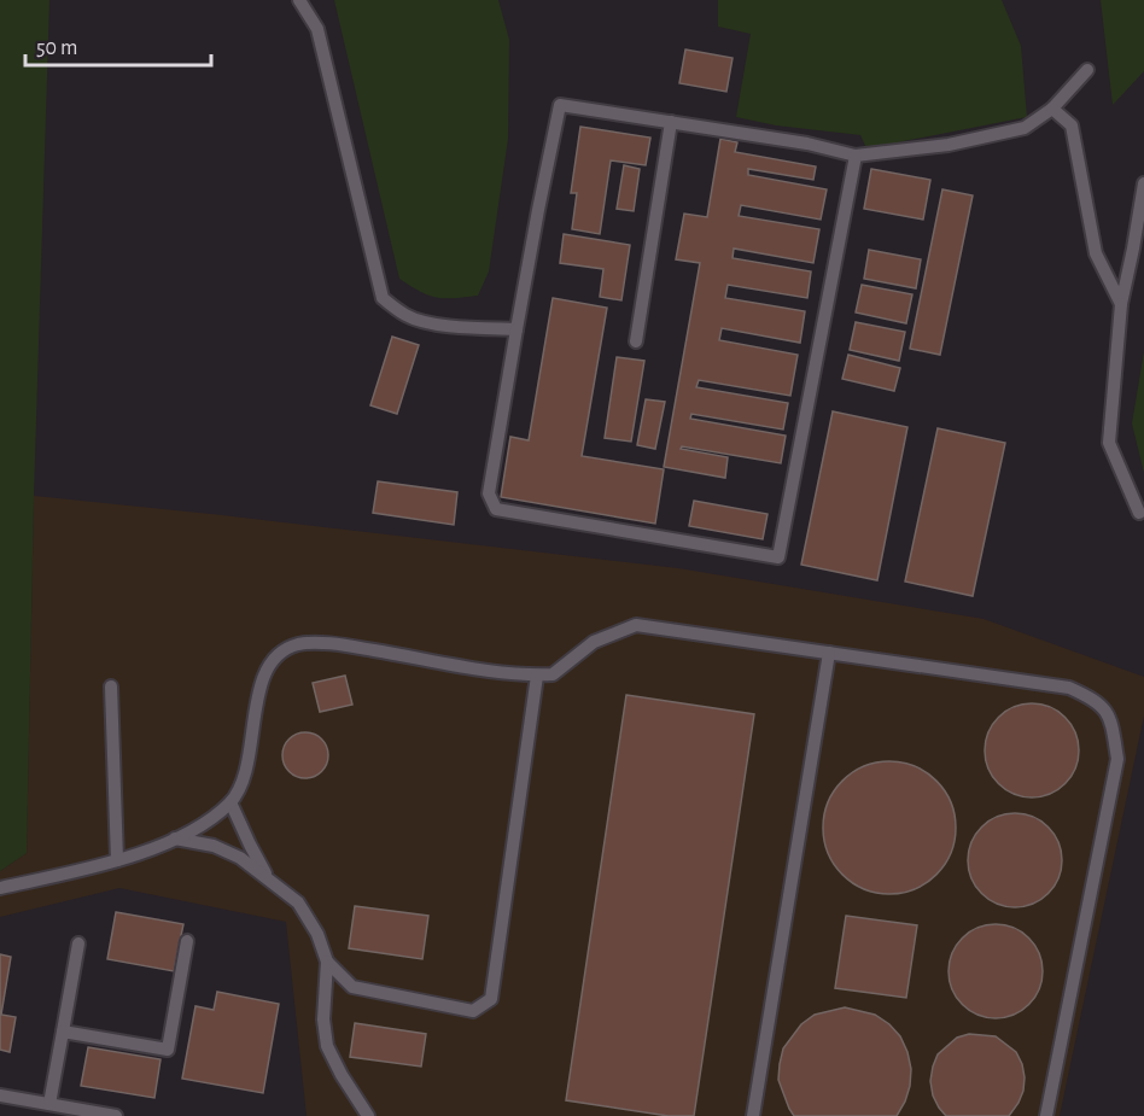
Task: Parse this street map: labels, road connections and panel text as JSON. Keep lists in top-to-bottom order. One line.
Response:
{"scale_bar":"50 m"}
